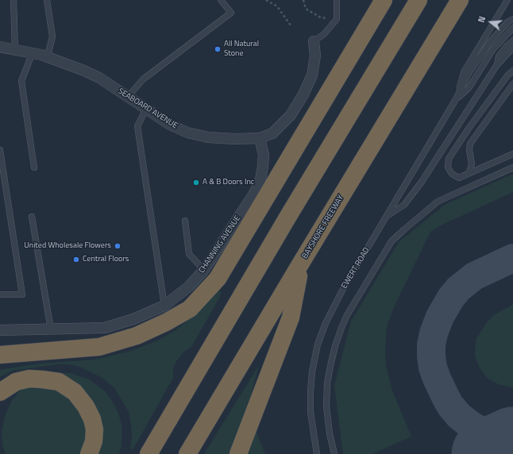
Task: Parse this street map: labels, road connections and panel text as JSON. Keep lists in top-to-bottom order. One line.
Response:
{"streets":{"highway":["BAYSHORE FREEWAY"],"street":["SEABOARD AVENUE","CHANNING AVENUE"],"lane":["EWERT ROAD"]},"crossings":[["SEABOARD AVENUE","CHANNING AVENUE"]],"places":["All Natural Stone","A & B Doors Inc","United Wholesale Flowers","Central Floors"],"north":"left"}
